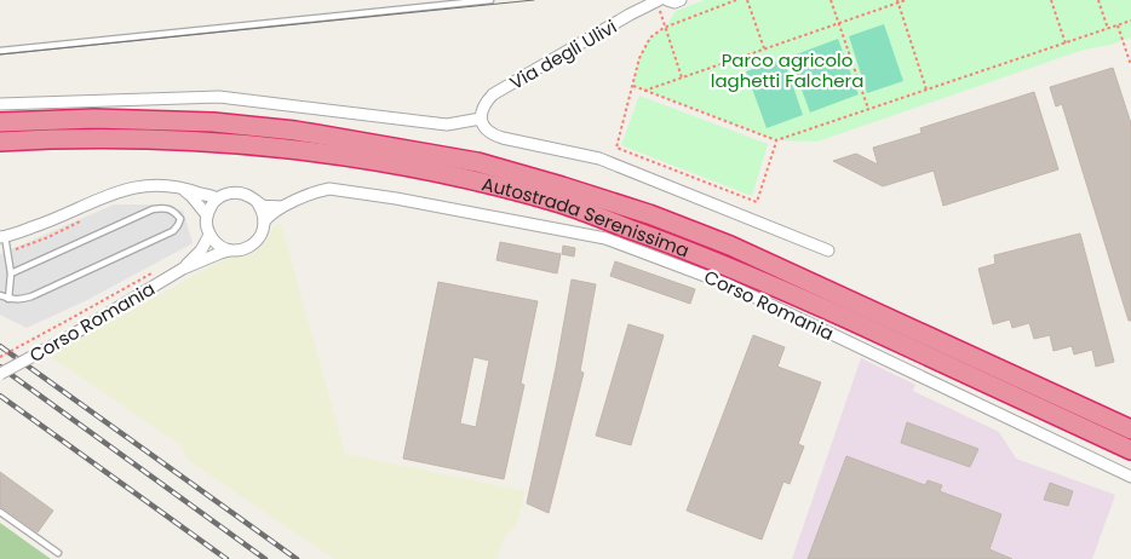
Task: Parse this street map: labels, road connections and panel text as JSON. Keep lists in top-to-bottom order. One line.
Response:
{"streets":{"highway":["Autostrada Serenissima"],"street":["Via degli Ulivi","Corso Romania"]},"parks":["Parco agricolo laghetti Falchera"]}
